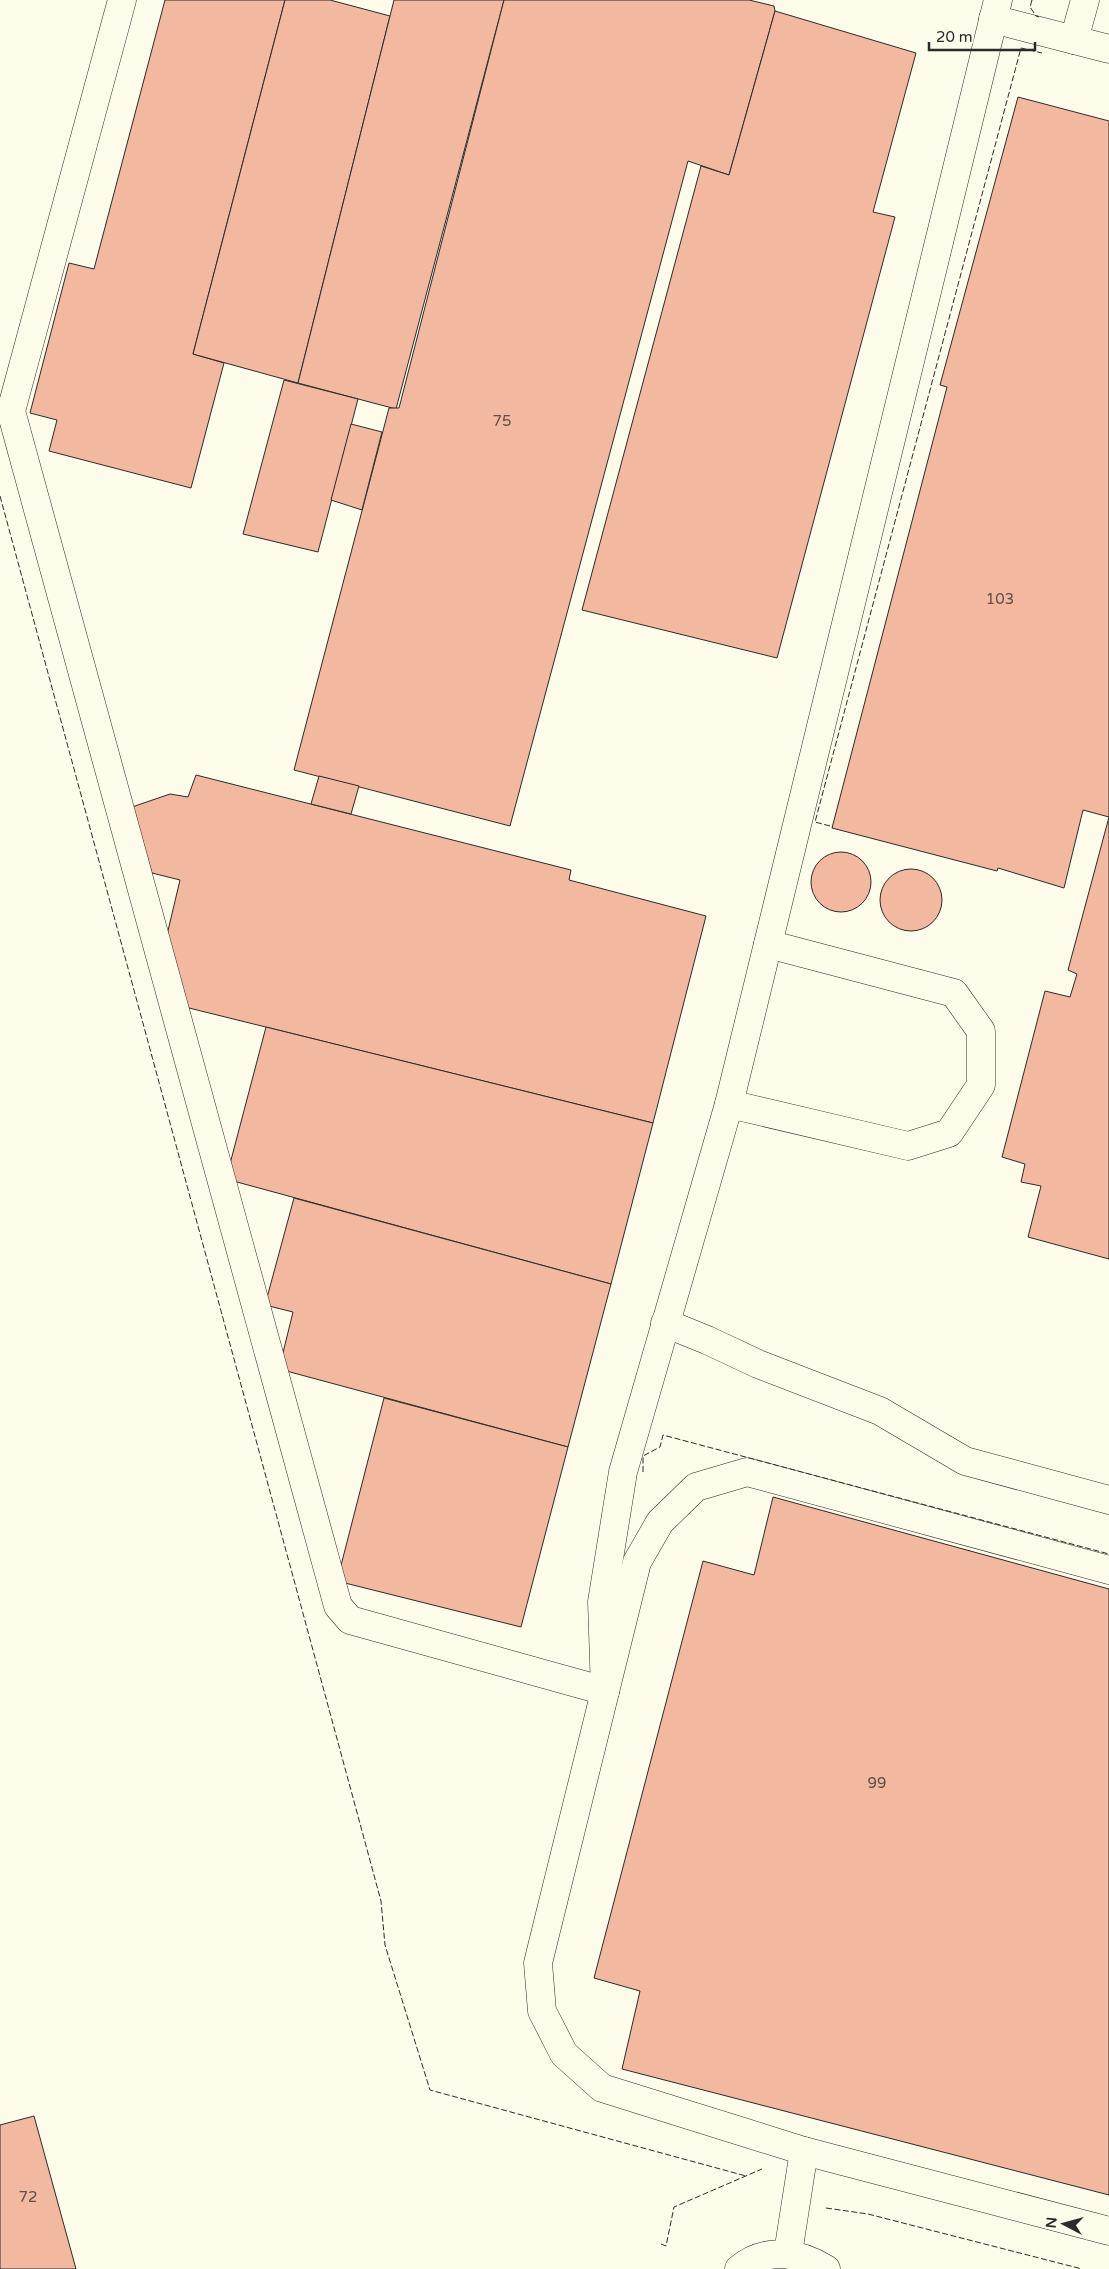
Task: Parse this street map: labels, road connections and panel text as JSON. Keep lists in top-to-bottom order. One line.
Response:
{"house_numbers":["75","103","99","72"],"scale_bar":"20 m","north":"left"}
